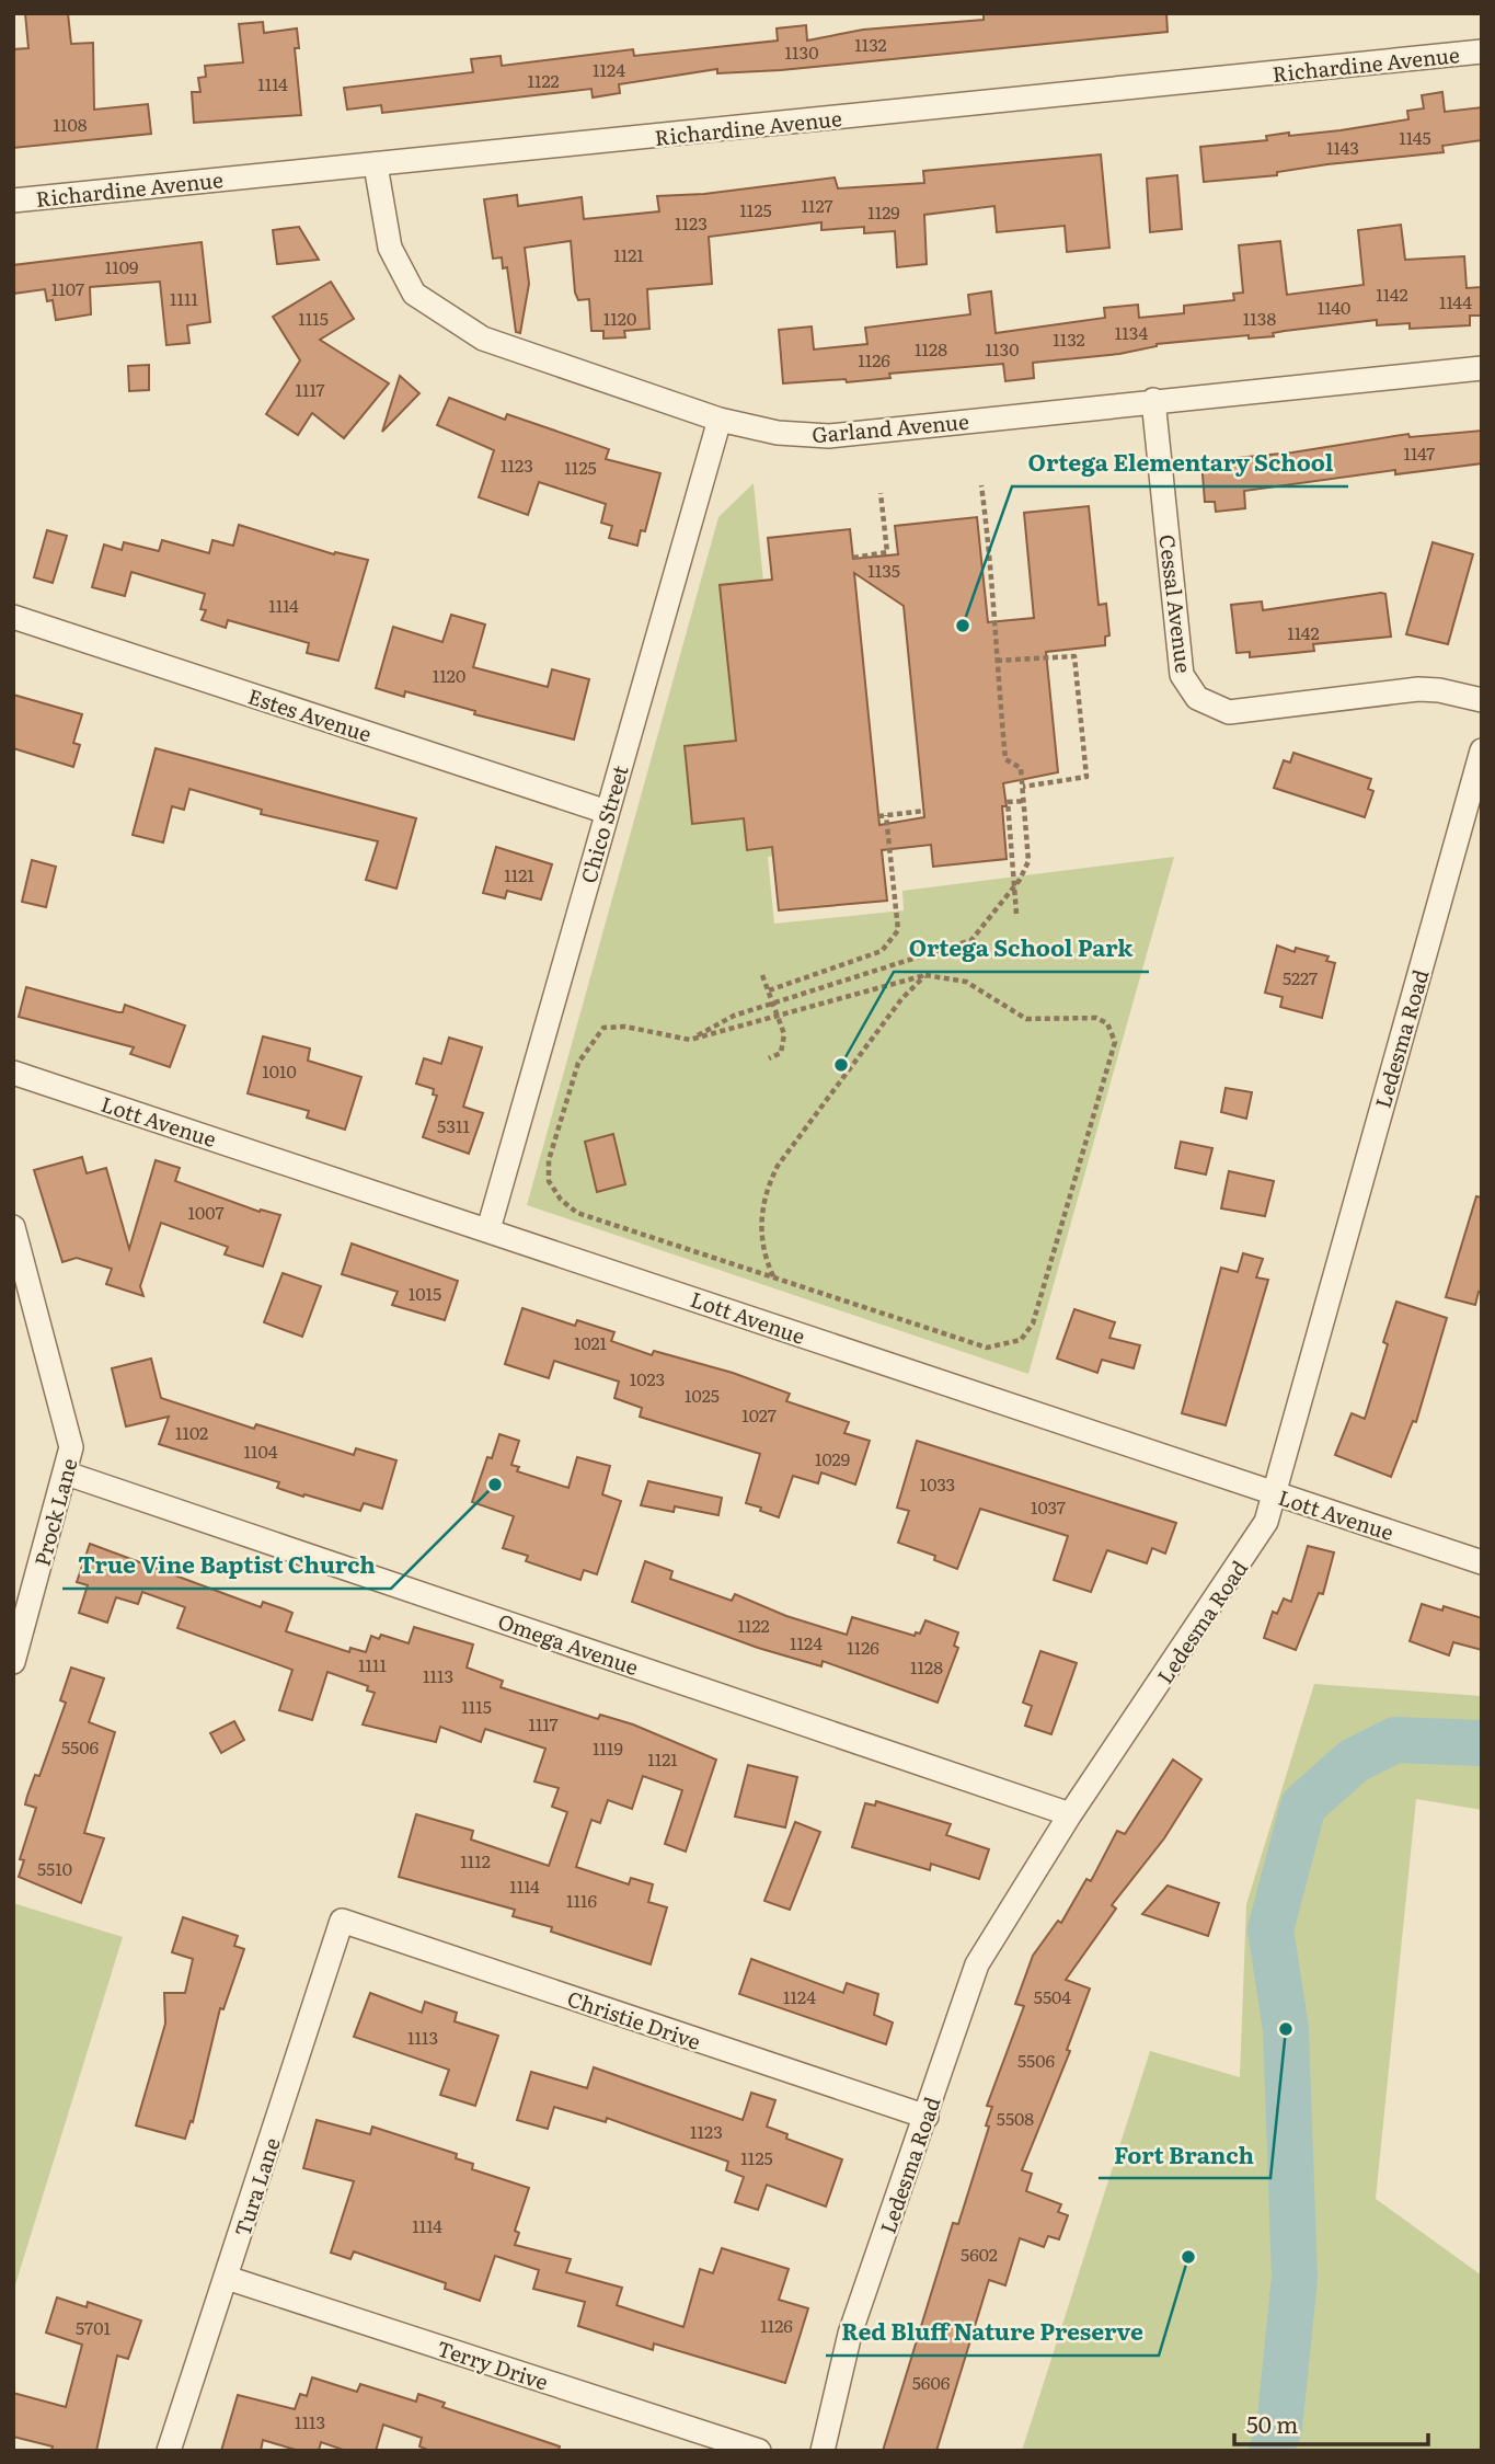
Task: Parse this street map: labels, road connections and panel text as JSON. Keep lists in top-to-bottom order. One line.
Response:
{"streets":{"street":["Richardine Avenue","Garland Avenue","Cessal Avenue","Estes Avenue","Chico Street","Ledesma Road","Lott Avenue","Prock Lane","Omega Avenue","Christie Drive","Tura Lane","Terry Drive"]},"crossings":[["Richardine Avenue","Garland Avenue"],["Garland Avenue","Cessal Avenue"],["Garland Avenue","Chico Street"],["Estes Avenue","Chico Street"],["Chico Street","Lott Avenue"],["Ledesma Road","Lott Avenue"],["Ledesma Road","Omega Avenue"],["Ledesma Road","Christie Drive"],["Prock Lane","Omega Avenue"],["Christie Drive","Tura Lane"],["Tura Lane","Terry Drive"]],"places":["Ortega Elementary School","Ortega School Park","True Vine Baptist Church","Fort Branch","Red Bluff Nature Preserve"],"house_numbers":["1132","1130","1124","1122","1114","1108","1145","1143","1127","1125","1129","1123","1121","1109","1107","1142","1111","1144","1140","1115","1120","1138","1134","1132","1128","1130","1126","1117","1147","1123","1125","1135","1114","1142","1120","1121","5227","1010","5311","1007","1015","1021","1023","1025","1027","1102","1104","1029","1033","1037","1122","1124","1126","1111","1128","1113","1115","1117","5506","1119","1121","1112","5510","1114","1116","1124","5504","1113","5506","5508","1123","1125","1114","5602","1126","5701","5606","1113"],"scale_bar":"50 m"}
